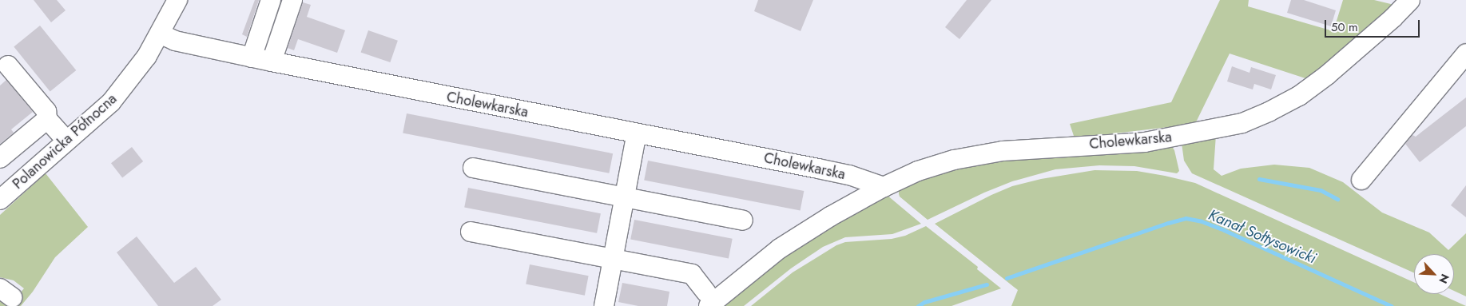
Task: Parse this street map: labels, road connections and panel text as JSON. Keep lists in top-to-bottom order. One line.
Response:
{"streets":{"street":["Cholewkarska","Polanowicka Północna"]},"crossings":[["Cholewkarska","Polanowicka Północna"]],"water":["Kanał Sołtysowicki"],"scale_bar":"50 m","north":"bottom right"}
